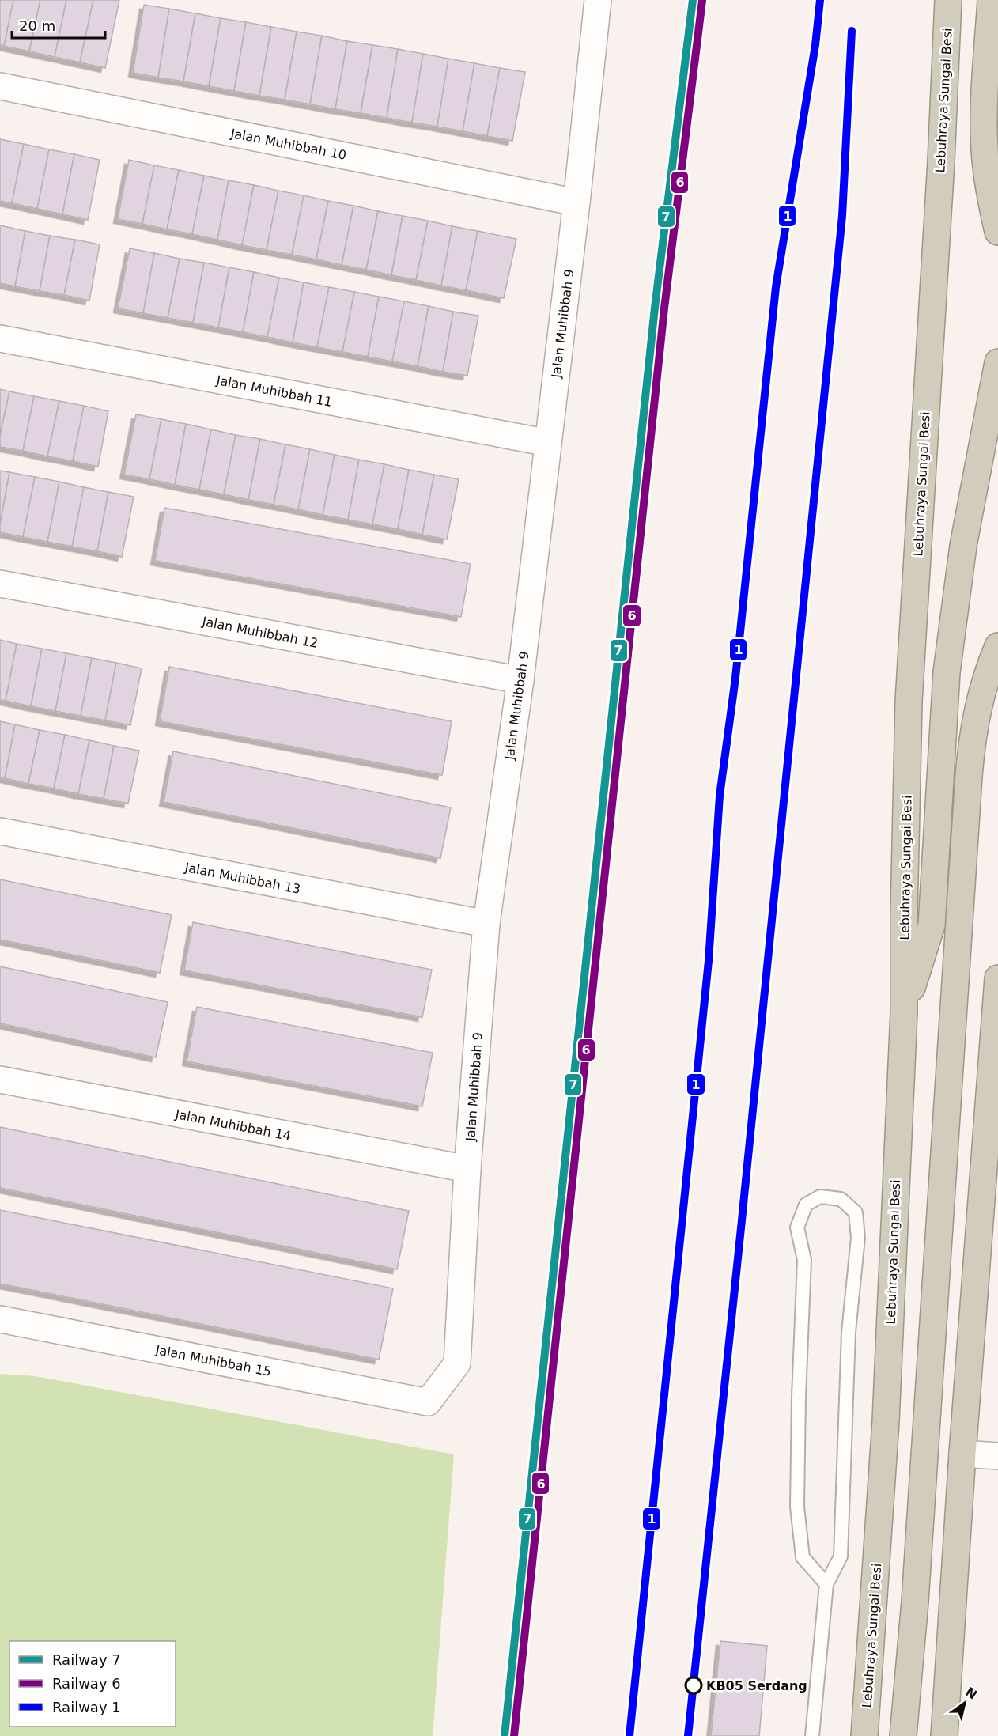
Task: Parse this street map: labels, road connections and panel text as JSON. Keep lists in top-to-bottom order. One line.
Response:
{"streets":{"highway":["Lebuhraya Sungai Besi"],"street":["Jalan Muhibbah 10","Jalan Muhibbah 9","Jalan Muhibbah 11","Jalan Muhibbah 12","Jalan Muhibbah 13","Jalan Muhibbah 14","Jalan Muhibbah 15"]},"crossings":[["Jalan Muhibbah 10","Jalan Muhibbah 9"],["Jalan Muhibbah 9","Jalan Muhibbah 11"],["Jalan Muhibbah 9","Jalan Muhibbah 12"],["Jalan Muhibbah 9","Jalan Muhibbah 13"],["Jalan Muhibbah 9","Jalan Muhibbah 14"],["Jalan Muhibbah 9","Jalan Muhibbah 15"]],"places":["KB05 Serdang"],"lines":["rail line 7","rail line 1","rail line 6"],"legend":["Railway 7","Railway 6","Railway 1"],"scale_bar":"20 m","north":"top right"}
